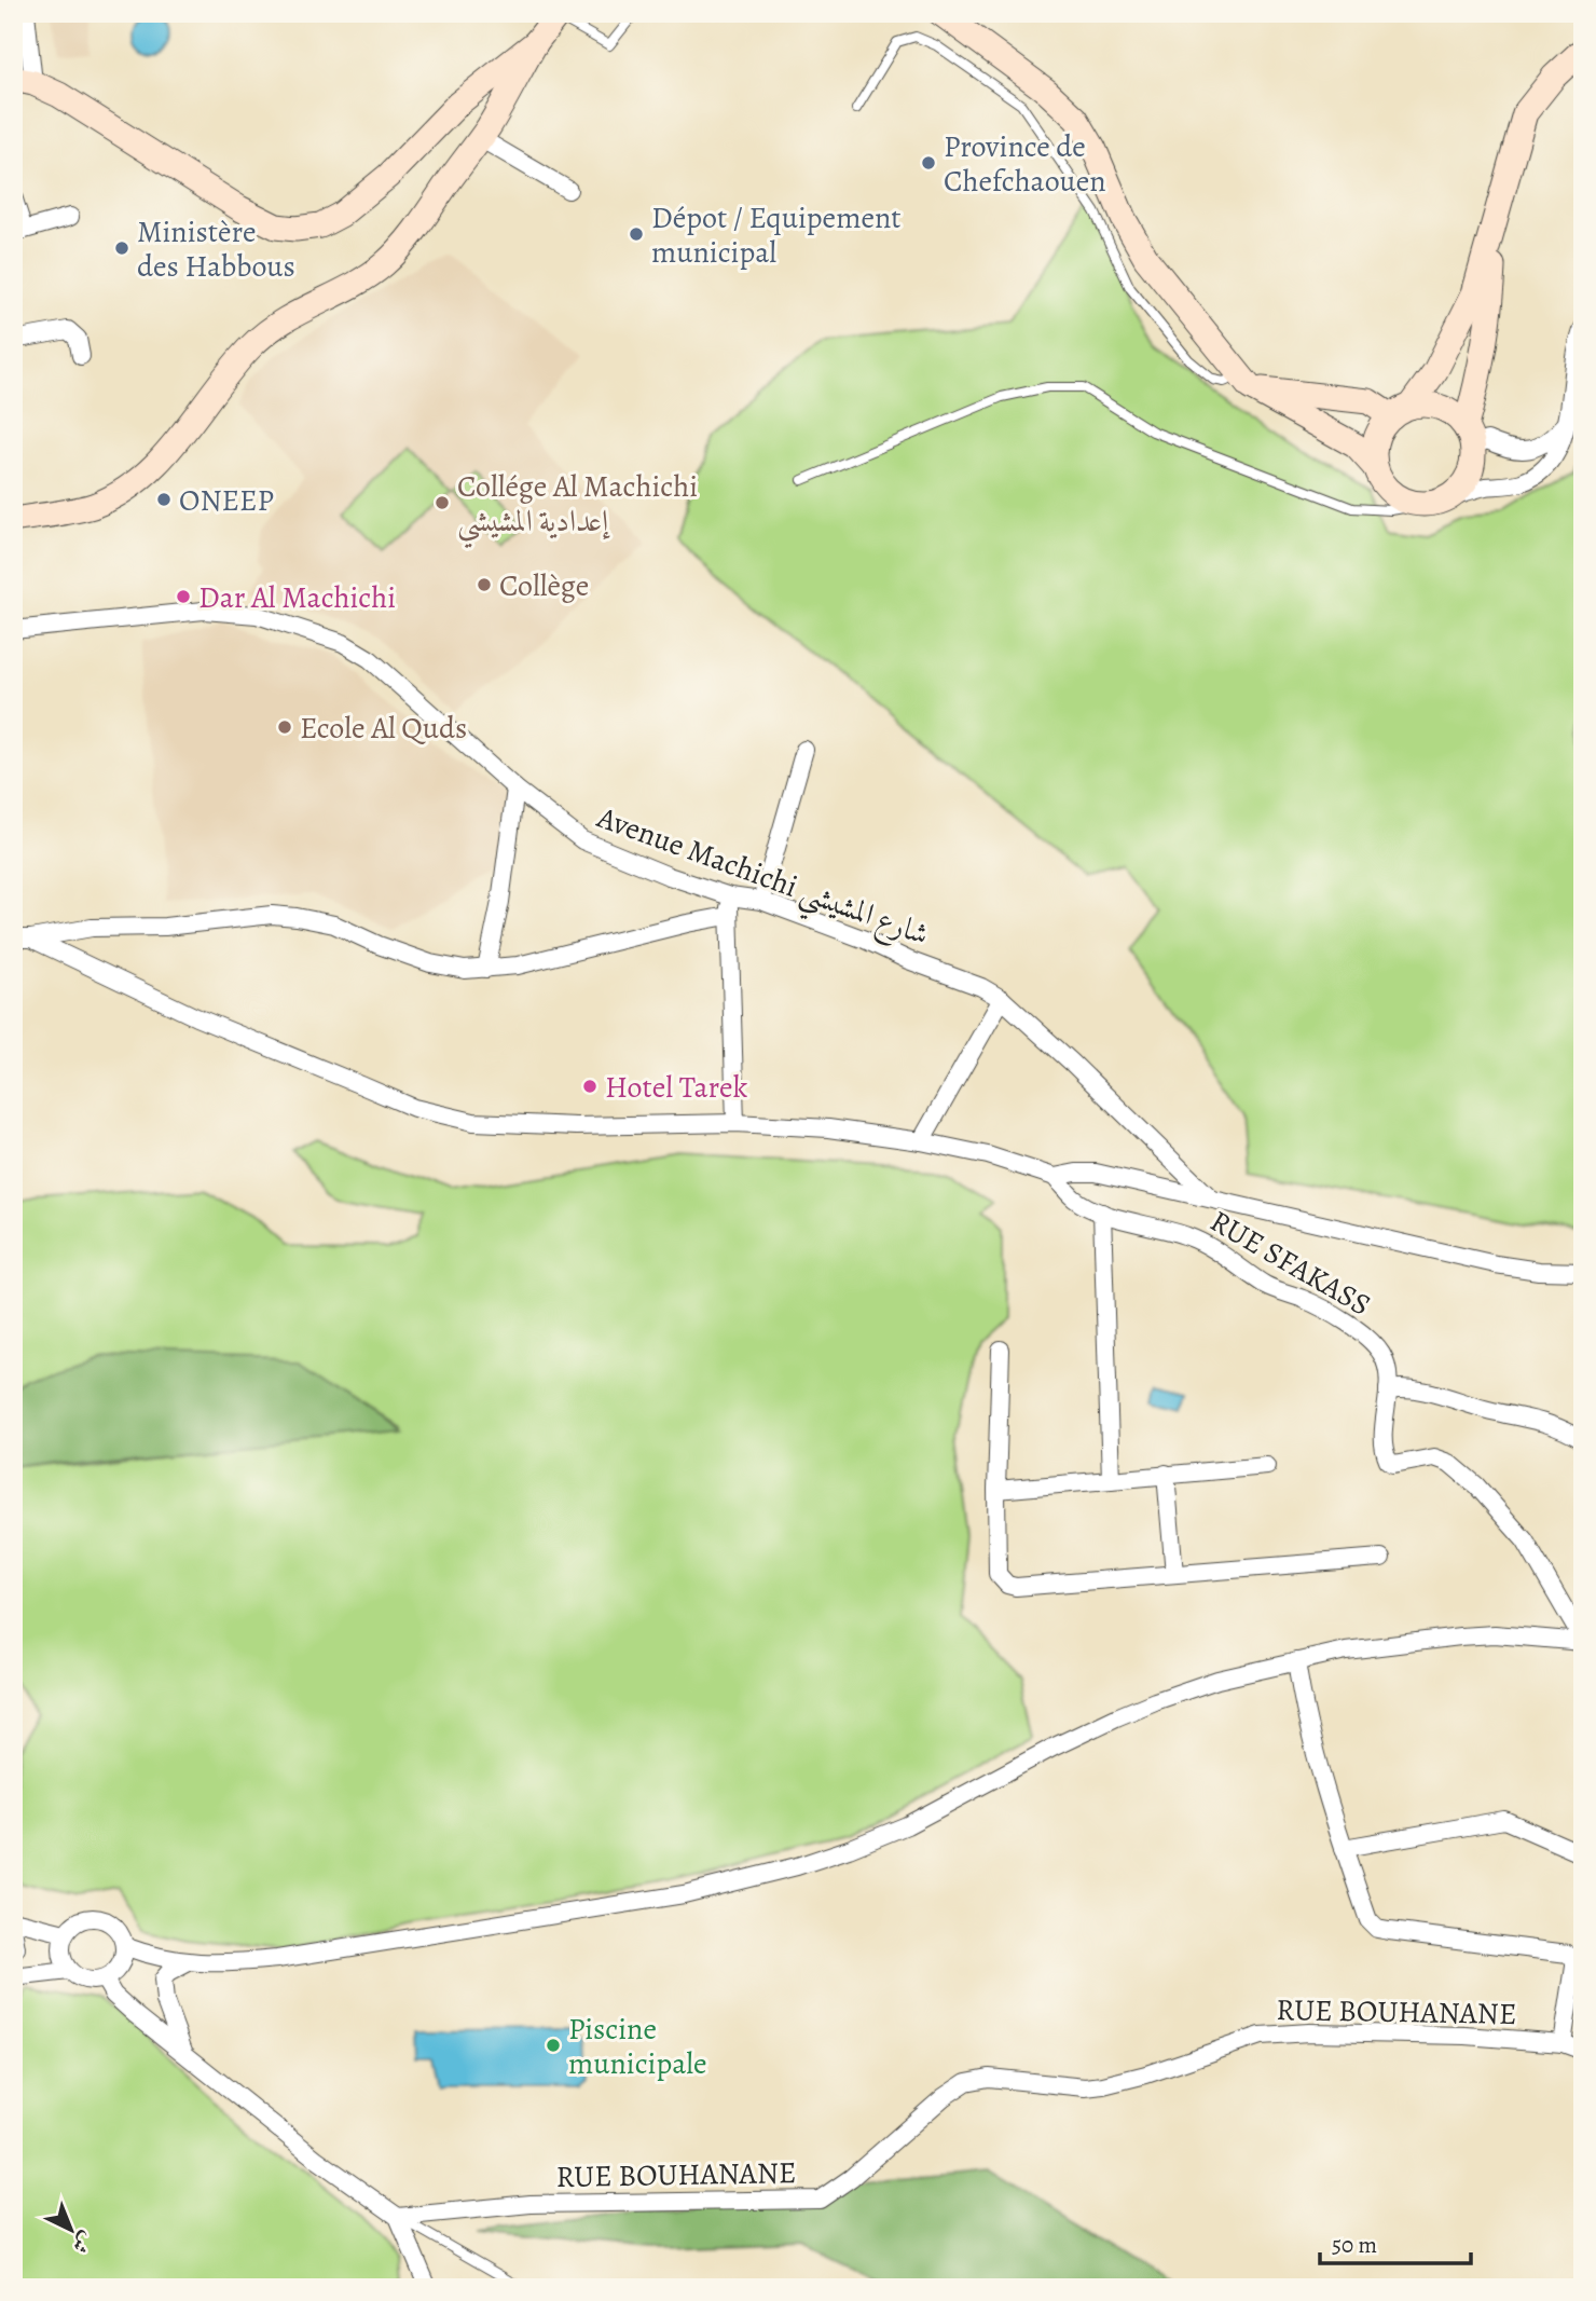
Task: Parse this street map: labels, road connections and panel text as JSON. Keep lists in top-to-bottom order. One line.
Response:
{"streets":{"street":["Avenue Machichi شارع المشيشي","RUE SFAKASS","RUE BOUHANANE"]},"places":["Province de Chefchaouen","Dépot / Equipement municipal","Ministère des Habbous","ONEEP","Collége Al Machichi إعدادية المشيشي","Collège","Dar Al Machichi","Ecole Al Quds","Hotel Tarek","Piscine municipale"],"scale_bar":"50 m","north":"bottom right"}
